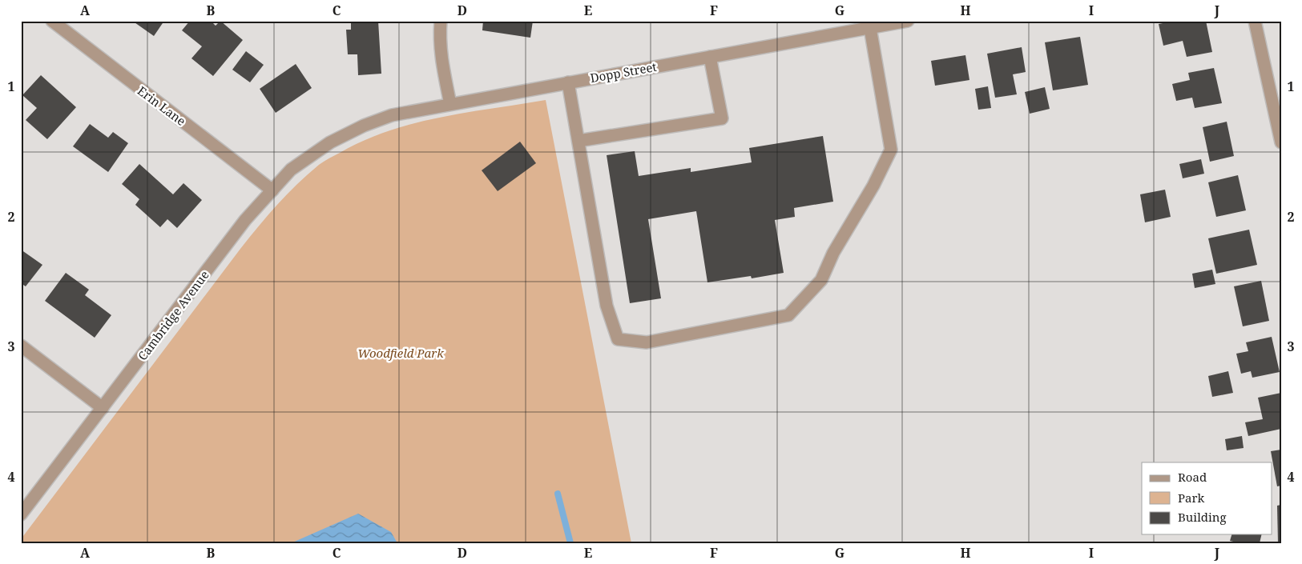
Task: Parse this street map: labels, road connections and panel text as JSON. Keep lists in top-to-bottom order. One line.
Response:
{"streets":{"street":["Dopp Street","Erin Lane","Cambridge Avenue"]},"crossings":[["Dopp Street","Cambridge Avenue"],["Erin Lane","Cambridge Avenue"]],"parks":["Woodfield Park"],"legend":["Road","Park","Building"],"grid":{"columns":["A","B","C","D","E","F","G","H","I","J"],"rows":["1","2","3","4"]}}
